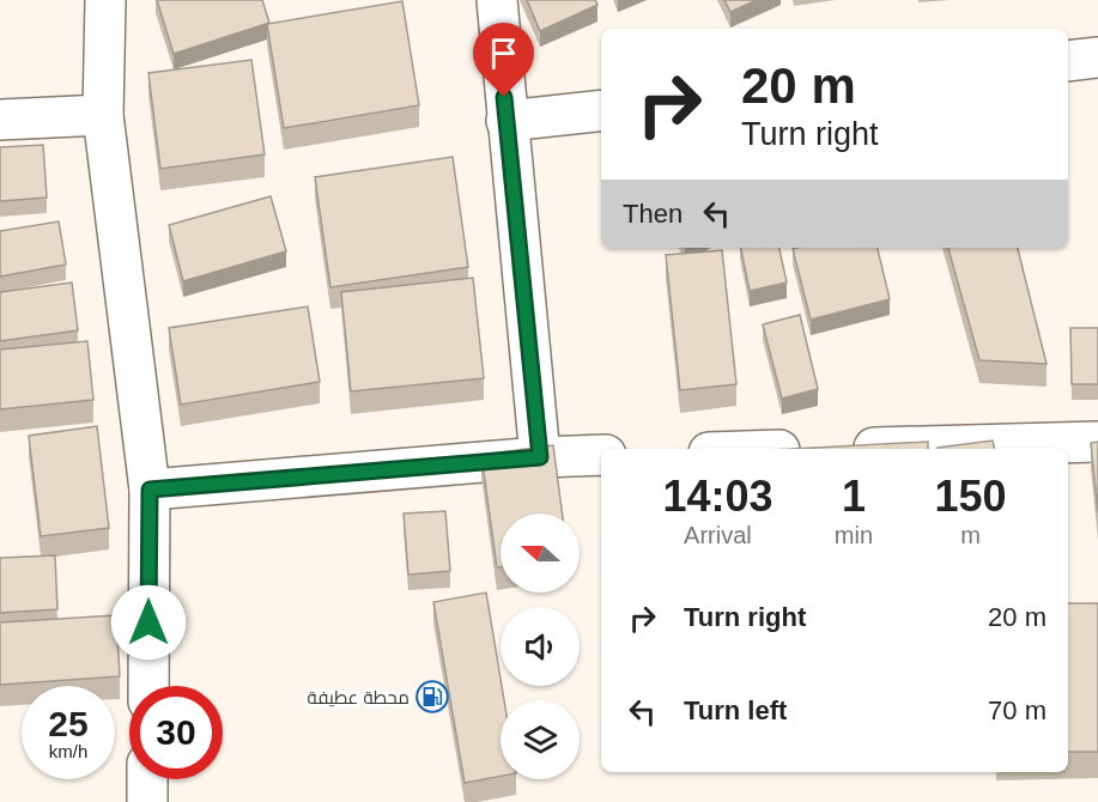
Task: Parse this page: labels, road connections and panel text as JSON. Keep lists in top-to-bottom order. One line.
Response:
{"places":{"fuel station":["محطة عطيفة"]},"north":"left","page":{"turn":["20 m","Turn right"],"then":"Then","eta":["14:03","Arrival","1","min","150","m"],"list":[{"name":"Turn right","value":"20 m"},{"name":"Turn left","value":"70 m"}],"speed":"25 km/h","limit":"30"}}
